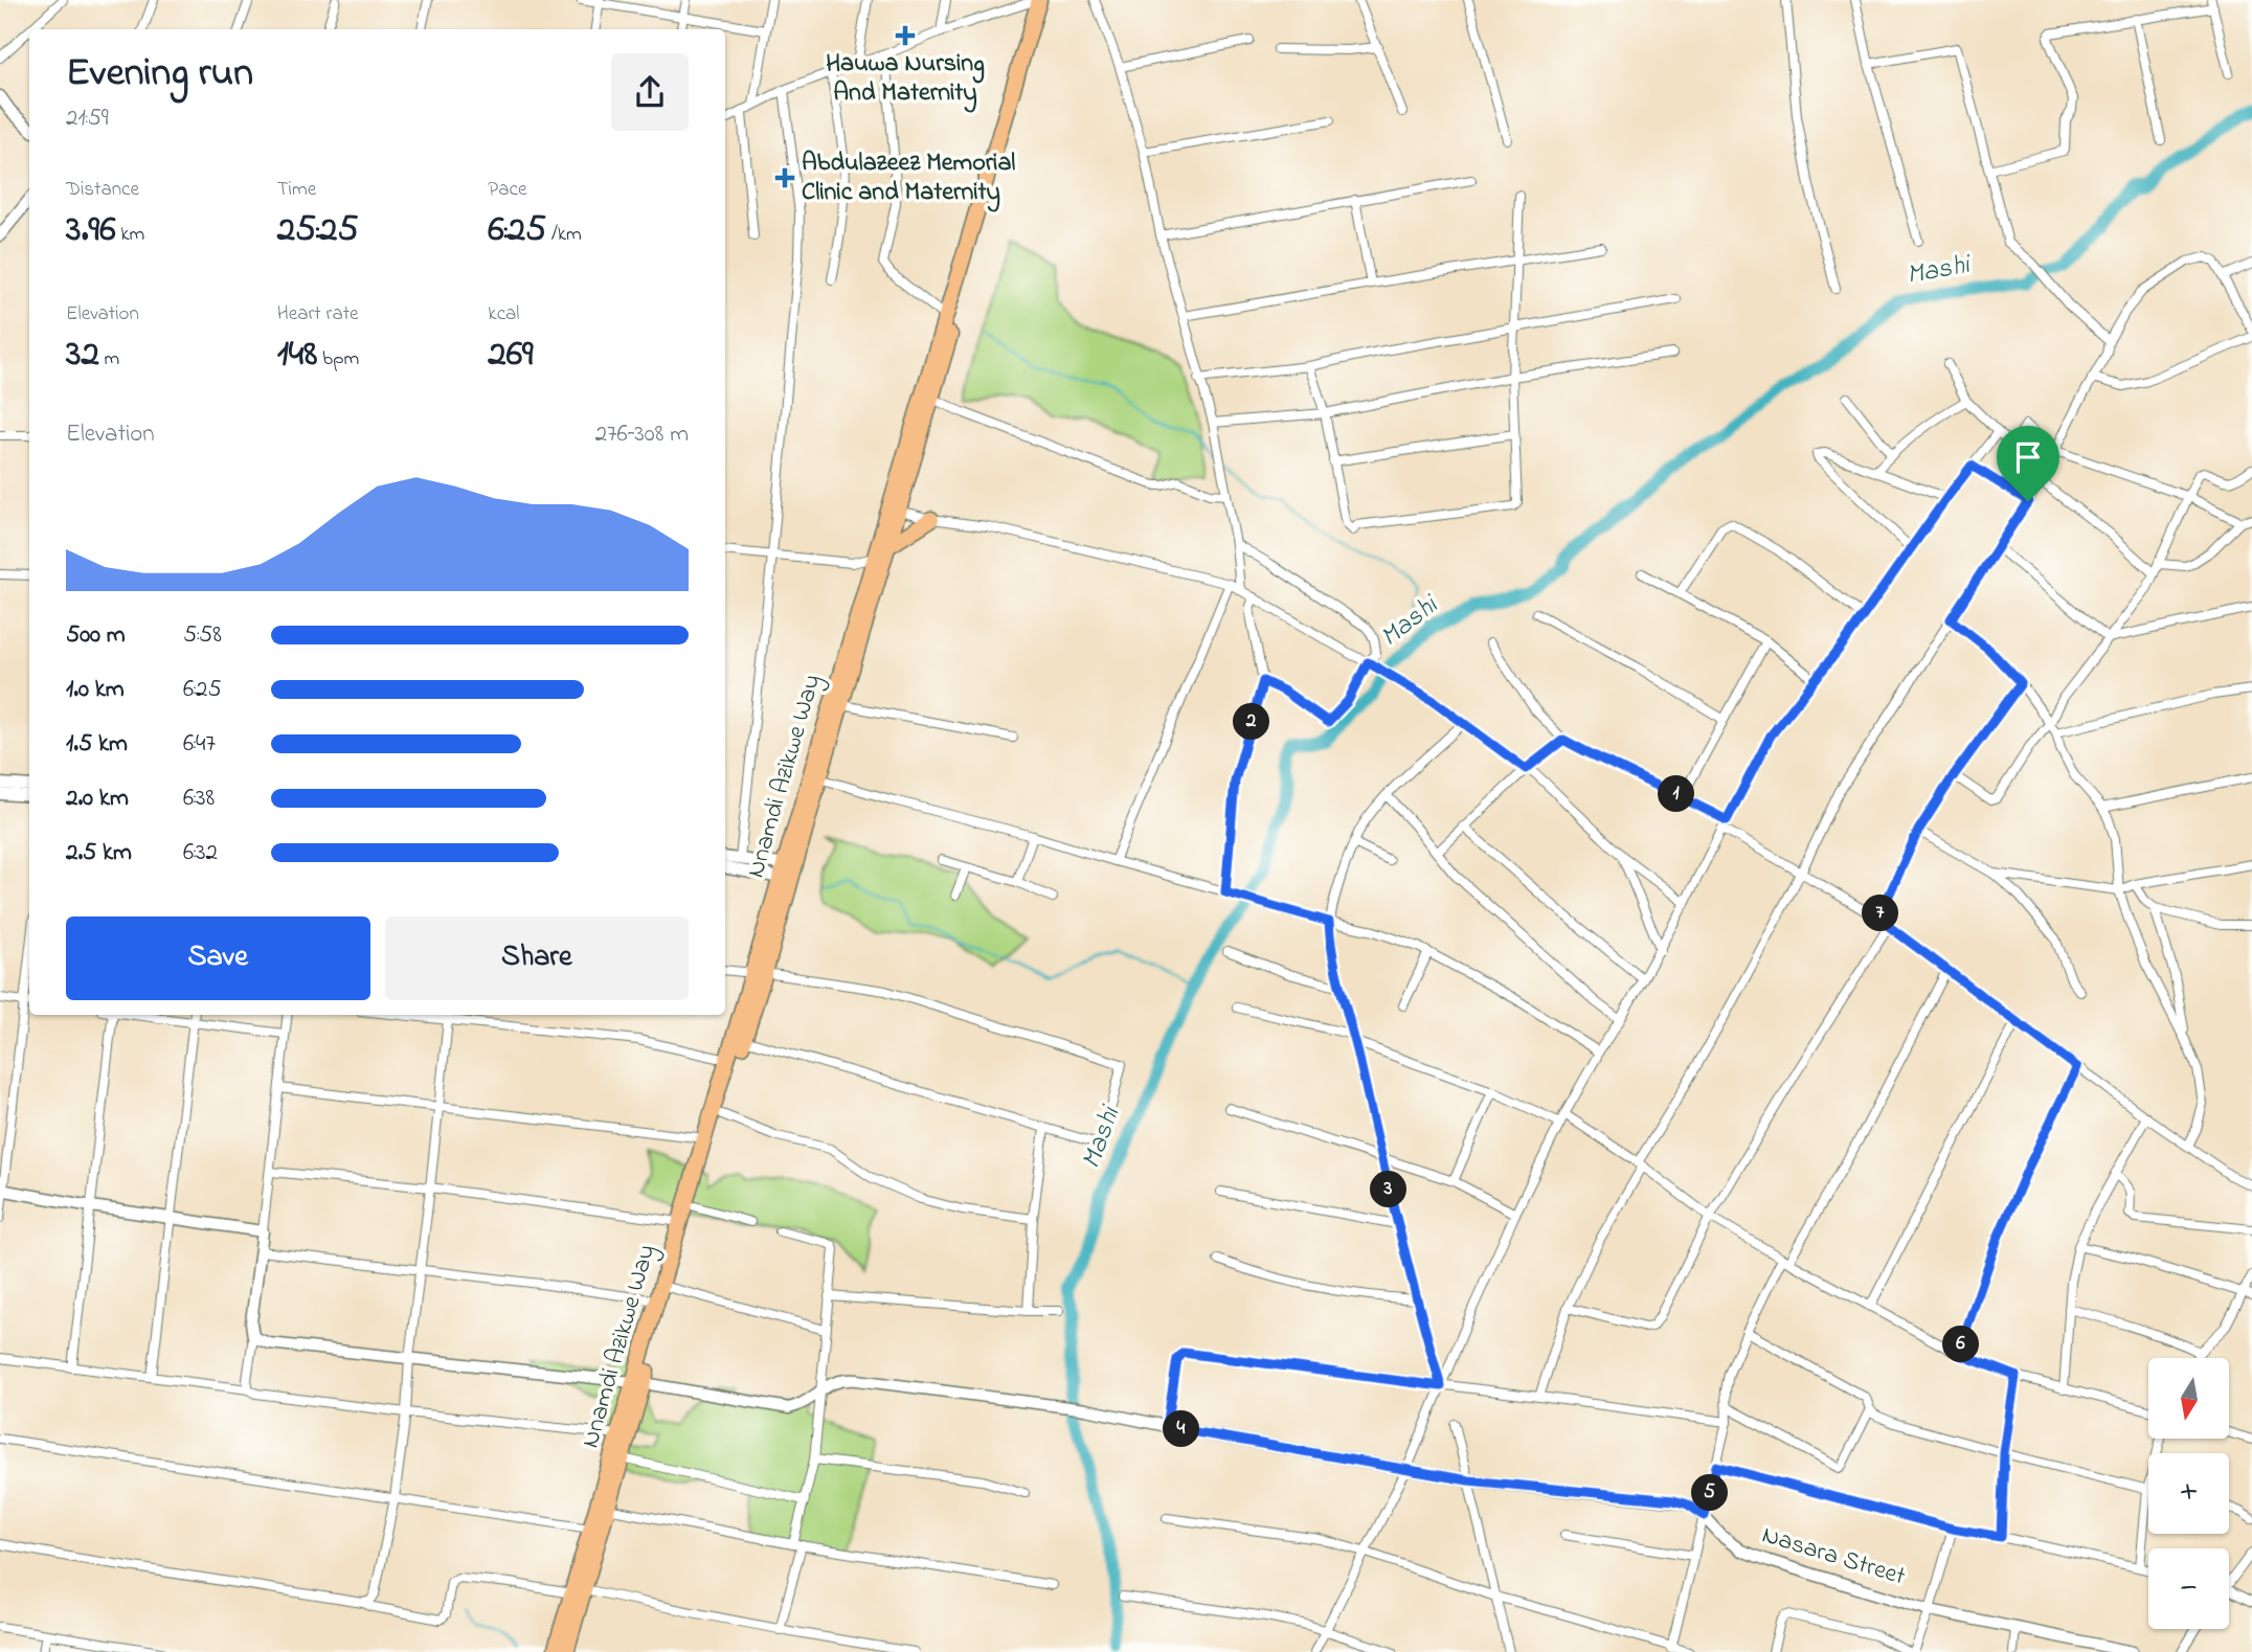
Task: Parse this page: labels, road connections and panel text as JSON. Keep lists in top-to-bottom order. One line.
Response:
{"streets":{"highway":["Nnamdi Azikwe Way"],"street":["Nasara Street"]},"crossings":[["Nnamdi Azikwe Way","Nasara Street"]],"water":["Mashi"],"places":{"health":["Hauwa Nursing And Maternity","Abdulazeez Memorial Clinic and Maternity"]},"north":"bottom","page":{"heading":["Evening run","21:59"],"stats":[["Distance","3.96 km"],["Time","25:25"],["Pace","6:25 /km"],["Elevation","32 m"],["Heart rate","148 bpm"],["kcal","269"]],"chart":["Elevation","276–308 m"],"list":[{"name":"500 m","note":"5:58"},{"name":"1.0 km","note":"6:25"},{"name":"1.5 km","note":"6:47"},{"name":"2.0 km","note":"6:38"},{"name":"2.5 km","note":"6:32"}],"pins":["2","1","7","3","6","4","5"],"buttons":["Save","Share"],"map_buttons":["+","−"]}}
